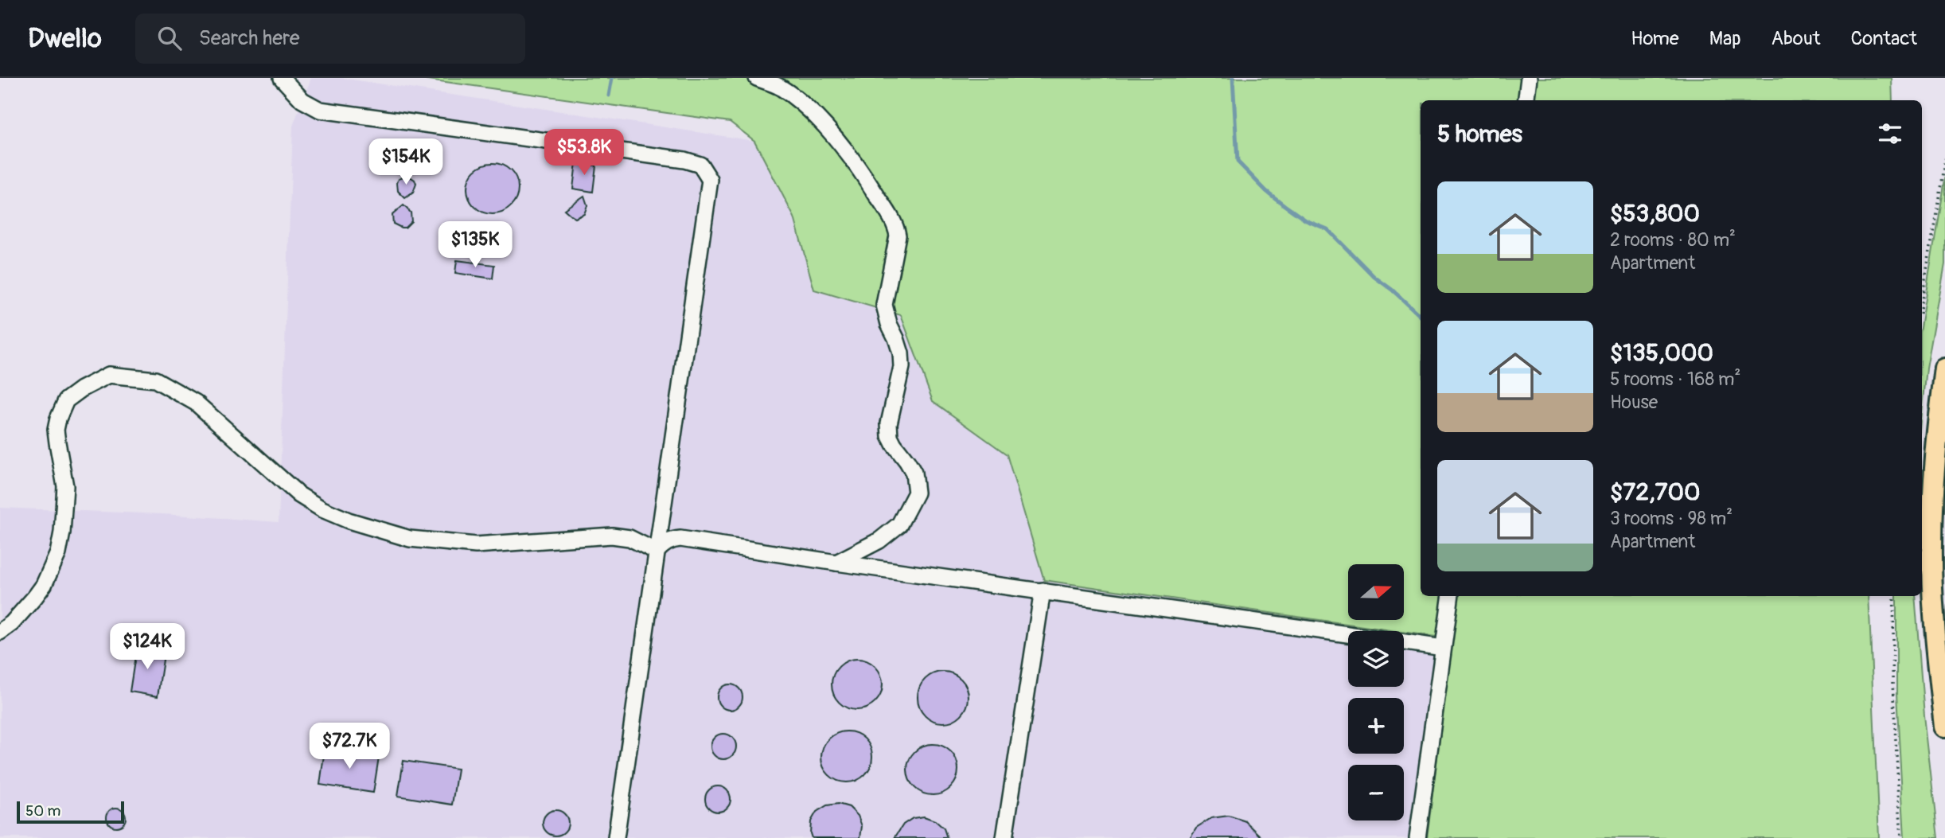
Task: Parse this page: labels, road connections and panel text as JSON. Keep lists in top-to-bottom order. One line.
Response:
{"scale_bar":"50 m","north":"right","page":{"header":"Dwello","search":"Search here","nav":["Home","Map","About","Contact"],"heading":"5 homes","price":["$53.8K","$154K","$135K","$124K","$72.7K"],"list":[{"name":"$53,800","note":"2 rooms · 80 m² · Apartment"},{"name":"$135,000","note":"5 rooms · 168 m² · House"},{"name":"$72,700","note":"3 rooms · 98 m² · Apartment"}],"map_buttons":["+","−"],"scale":"50 m"}}
